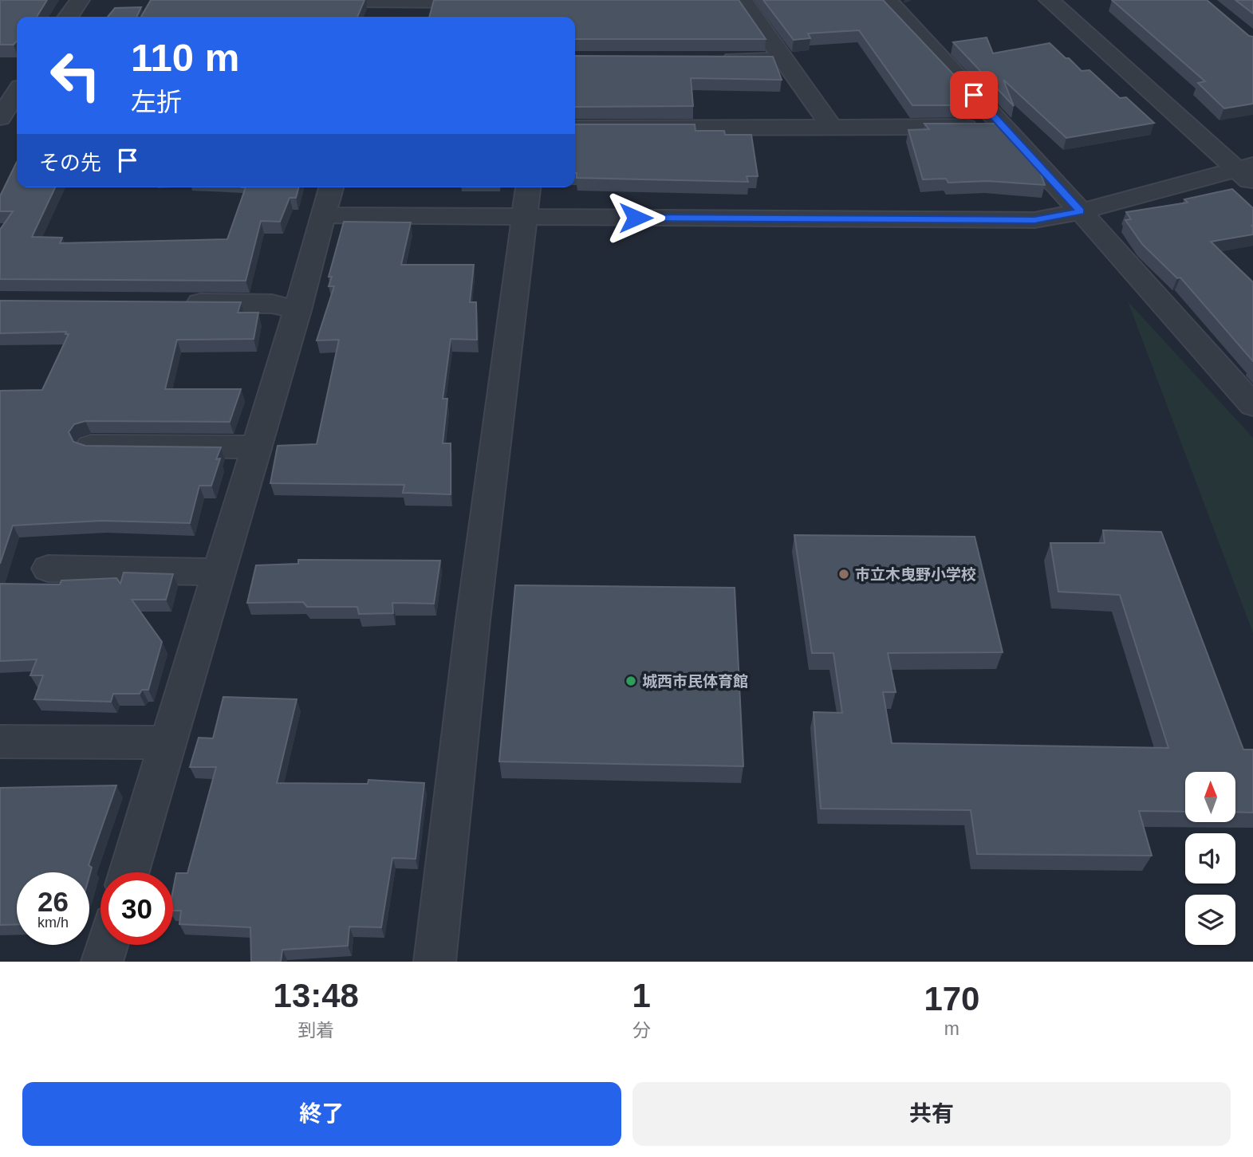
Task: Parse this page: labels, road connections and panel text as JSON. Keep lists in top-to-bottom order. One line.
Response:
{"places":["市立木曳野小学校","城西市民体育館"],"north":"top","page":{"turn":["110 m","左折"],"then":"その先","speed":"26 km/h","limit":"30","eta":["13:48","到着","1","分","170","m"],"buttons":["終了","共有"]}}
